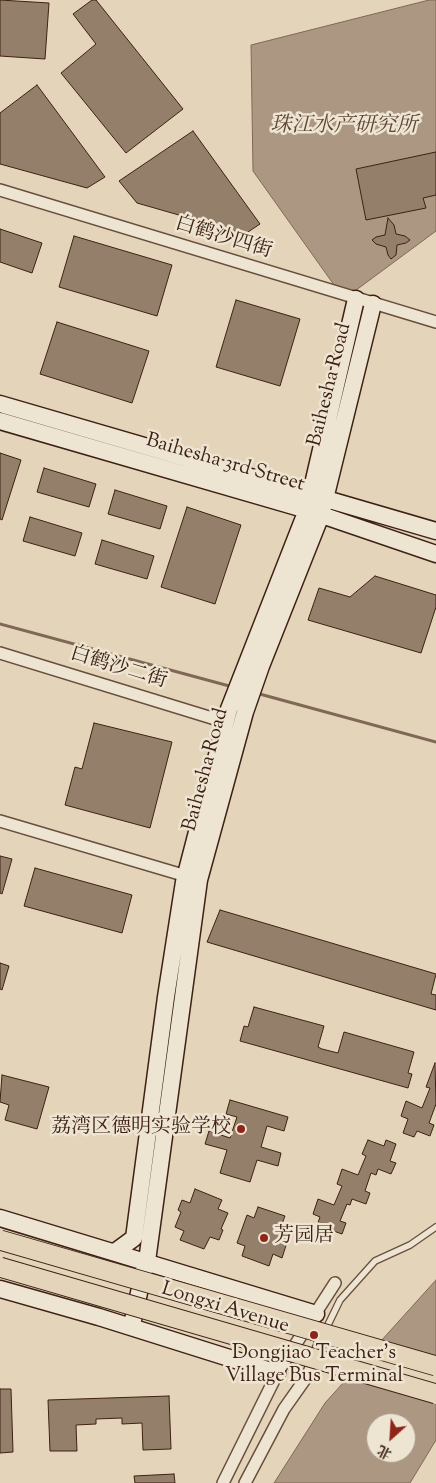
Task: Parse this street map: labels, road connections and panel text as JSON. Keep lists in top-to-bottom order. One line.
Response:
{"streets":{"main road":["Longxi Avenue"],"street":["白鹤沙四街","Baihesha Road","Baihesha 3rd Street","白鹤沙二街"]},"crossings":[["白鹤沙四街","Baihesha Road"],["Baihesha Road","Baihesha 3rd Street"],["Baihesha Road","白鹤沙二街"]],"water":["珠江水产研究所"],"places":["荔湾区德明实验学校","芳园居","Dongjiao Teacher's Village Bus Terminal"],"north":"bottom left"}
